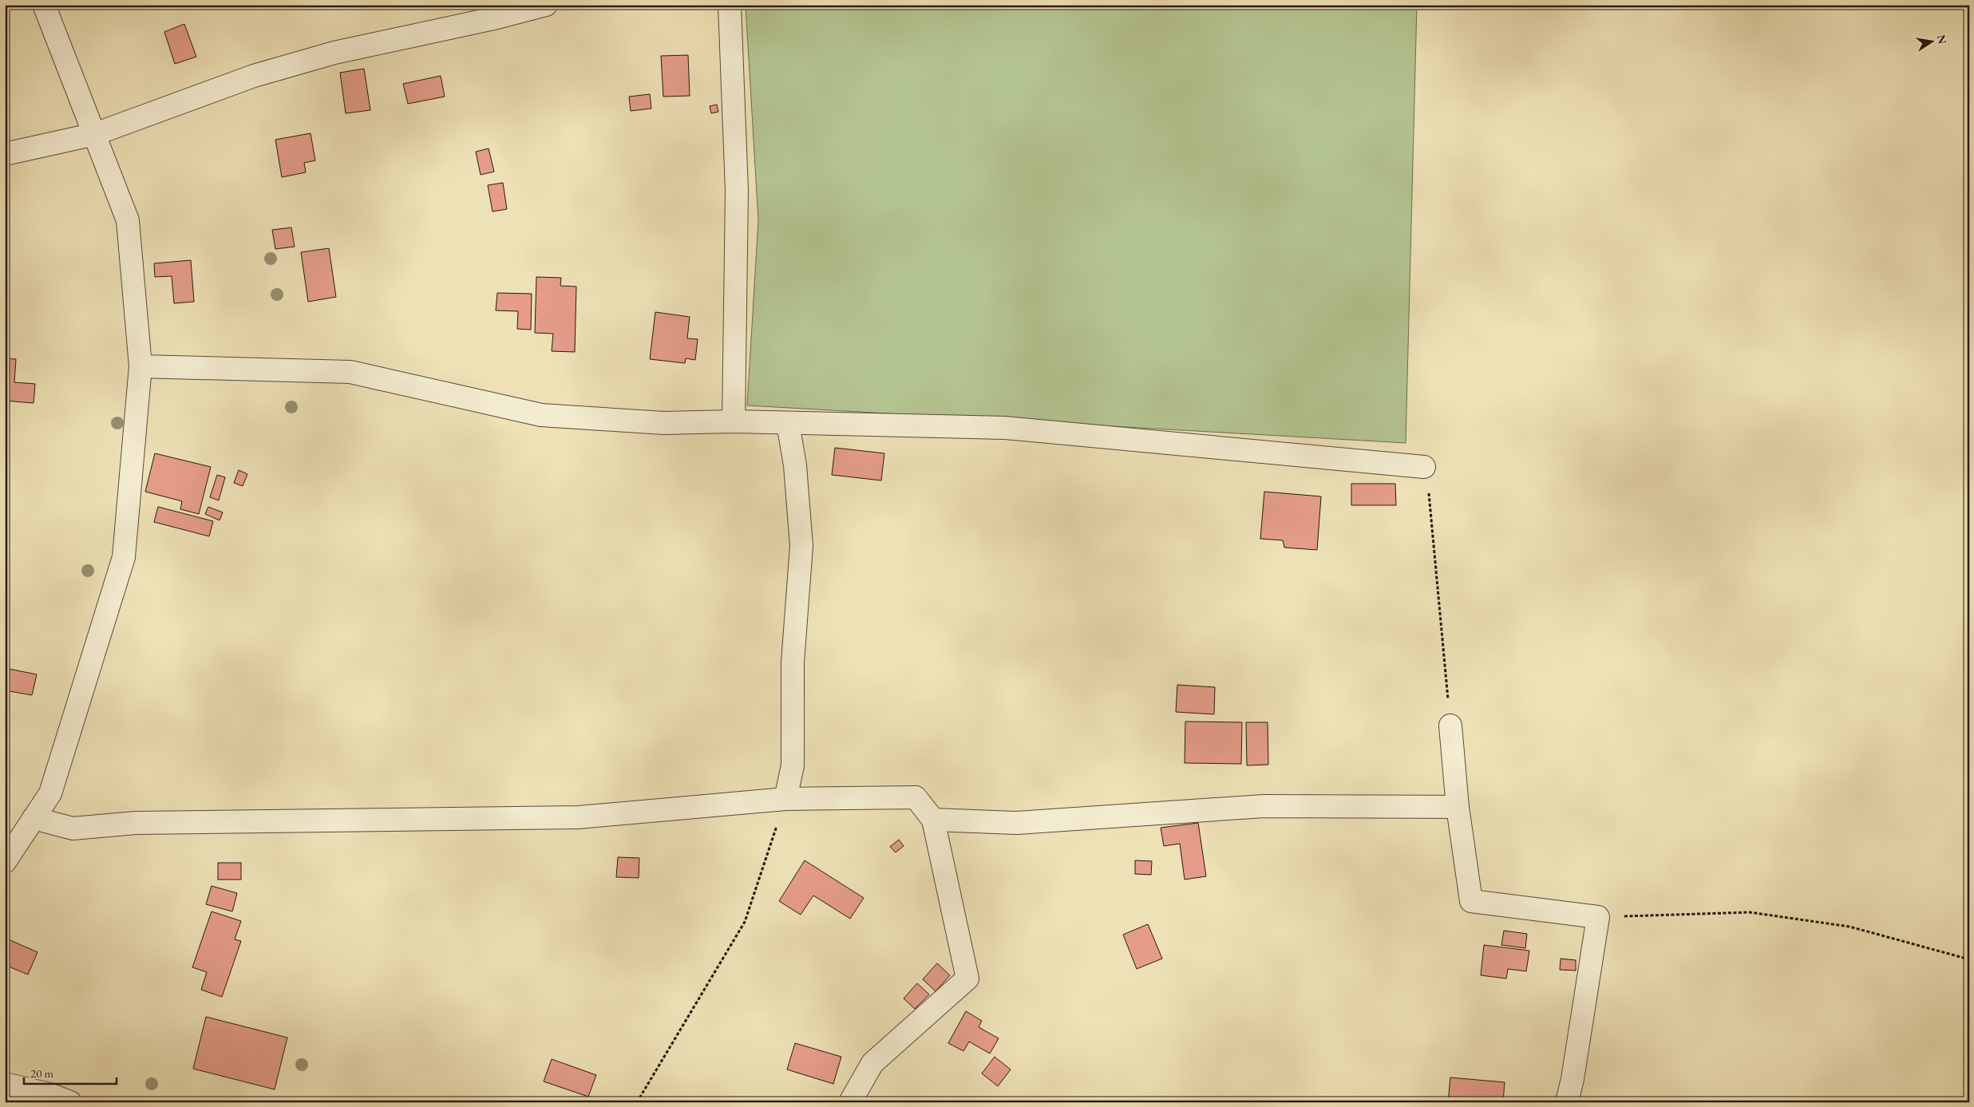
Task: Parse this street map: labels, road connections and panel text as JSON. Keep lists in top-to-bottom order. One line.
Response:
{"scale_bar":"20 m","north":"right"}
